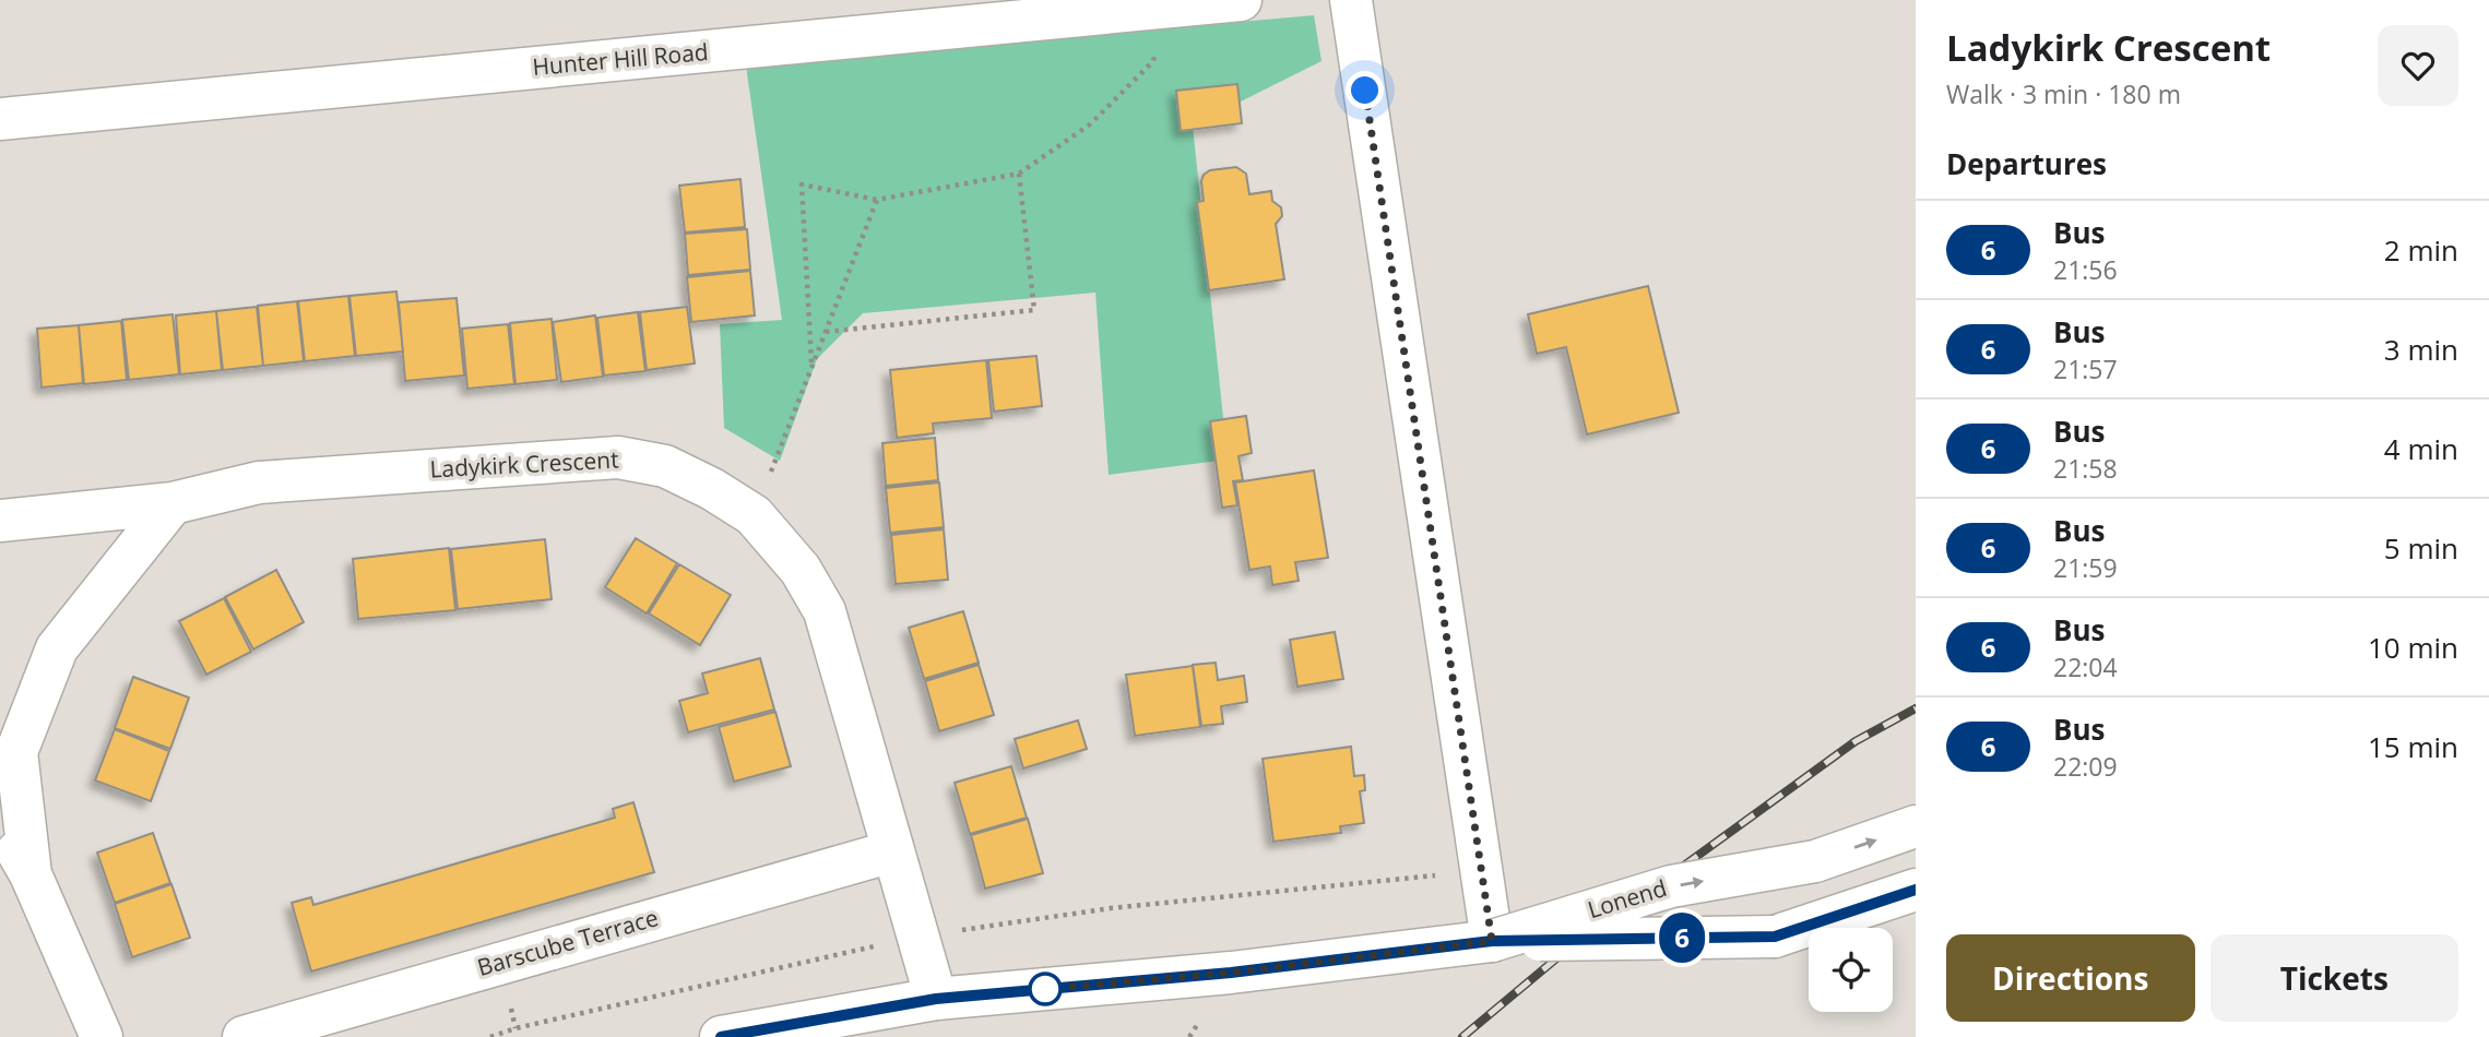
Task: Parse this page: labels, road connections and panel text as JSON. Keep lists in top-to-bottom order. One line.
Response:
{"streets":{"street":["Hunter Hill Road","Ladykirk Crescent","Lonend","Barscube Terrace"]},"crossings":[["Ladykirk Crescent","Barscube Terrace"]],"lines":["bus line 6"],"page":{"on_map":"6","heading":[["Ladykirk Crescent","Walk · 3 min · 180 m"],"Departures"],"list":[{"mark":"6","name":"Bus","note":"21:56","value":"2 min"},{"mark":"6","name":"Bus","note":"21:57","value":"3 min"},{"mark":"6","name":"Bus","note":"21:58","value":"4 min"},{"mark":"6","name":"Bus","note":"21:59","value":"5 min"},{"mark":"6","name":"Bus","note":"22:04","value":"10 min"},{"mark":"6","name":"Bus","note":"22:09","value":"15 min"}],"buttons":["Directions","Tickets"]}}
